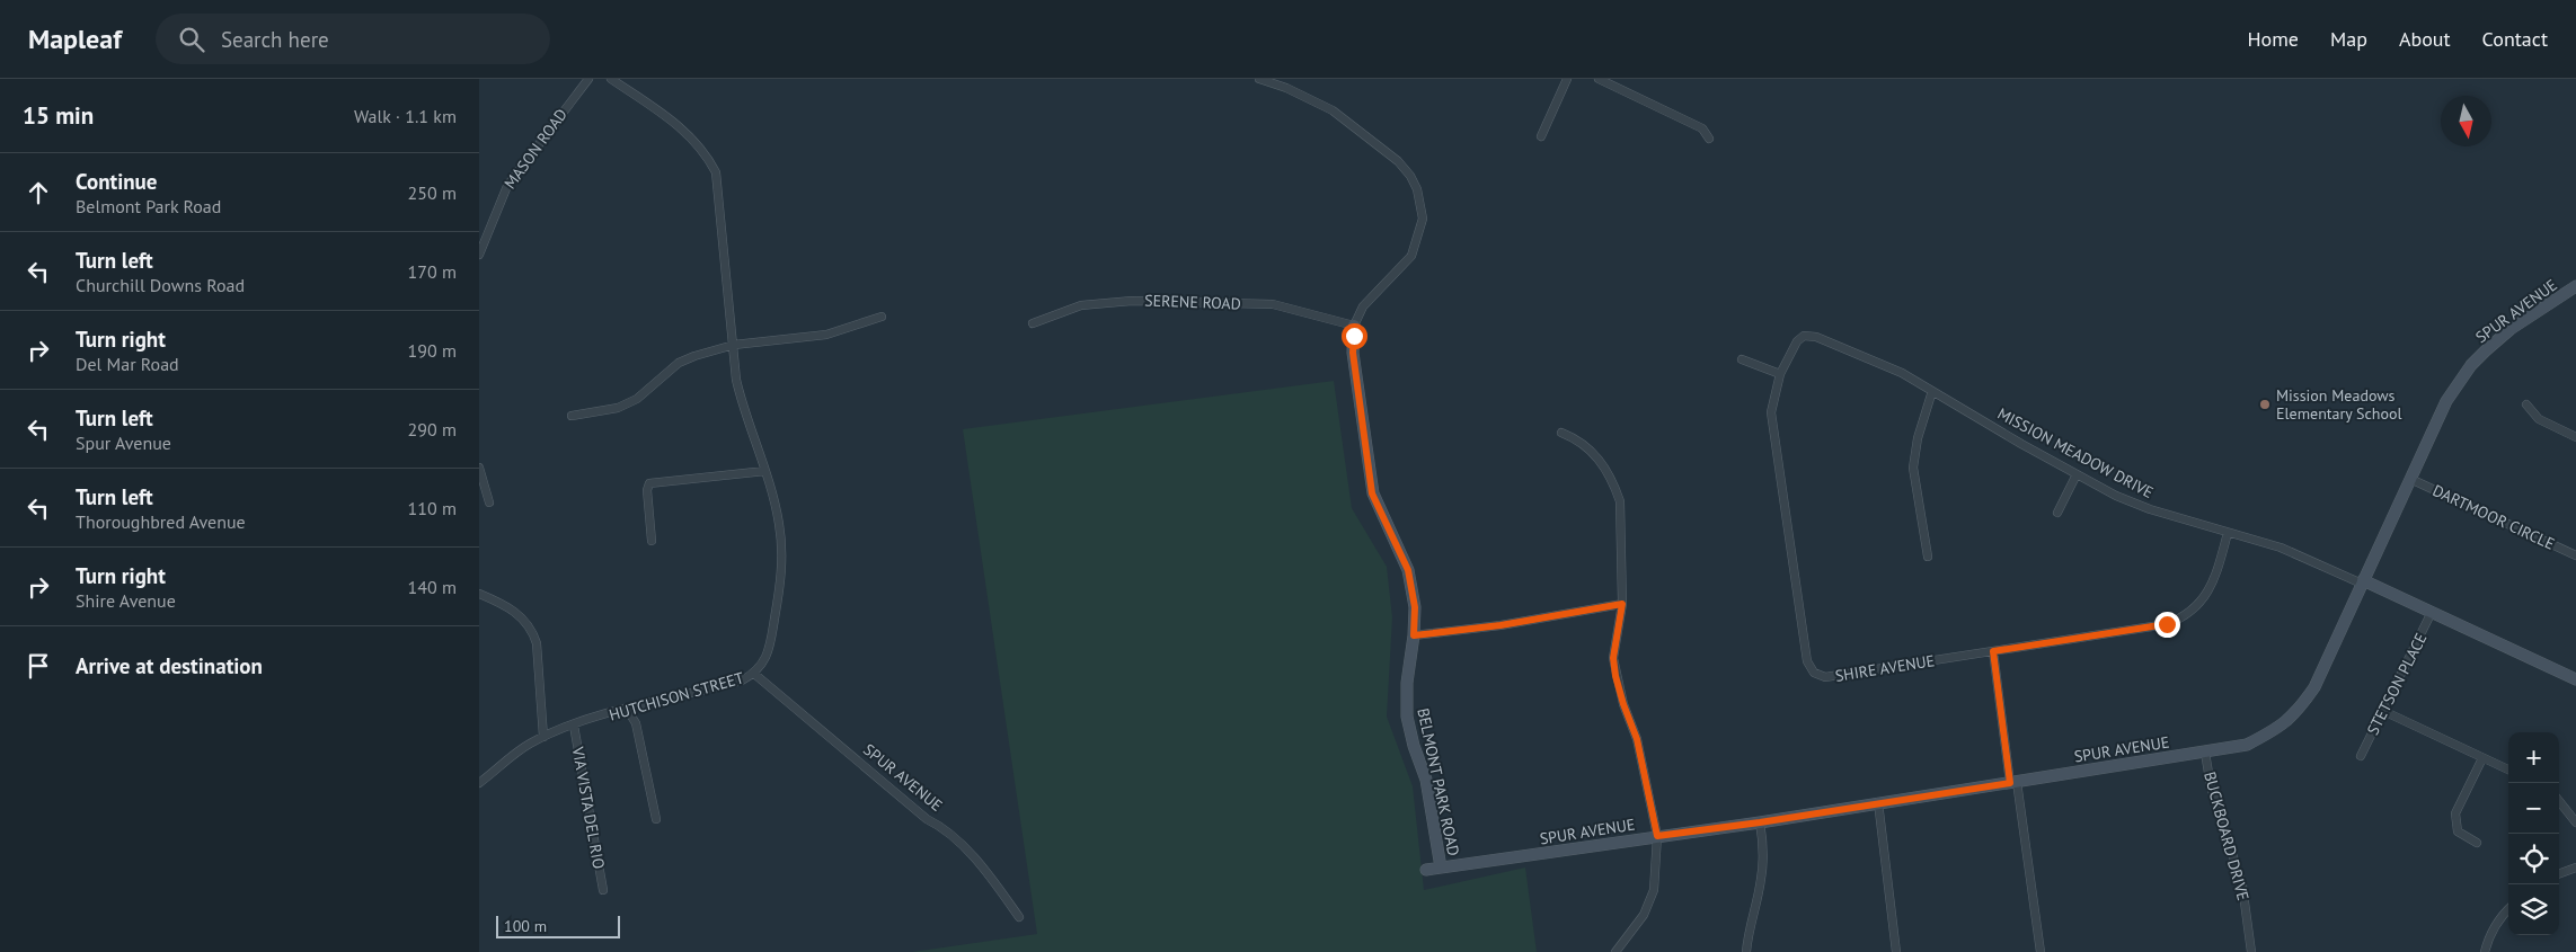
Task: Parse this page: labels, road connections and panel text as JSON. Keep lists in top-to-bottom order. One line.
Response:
{"streets":{"street":["MASON ROAD","SERENE ROAD","SPUR AVENUE","MISSION MEADOW DRIVE","DARTMOOR CIRCLE","SHIRE AVENUE","STETSON PLACE","HUTCHISON STREET","BELMONT PARK ROAD","VIA VISTA DEL RIO","BUCKBOARD DRIVE"]},"crossings":[["SERENE ROAD","BELMONT PARK ROAD"],["SPUR AVENUE","MISSION MEADOW DRIVE"],["SPUR AVENUE","DARTMOOR CIRCLE"],["SPUR AVENUE","HUTCHISON STREET"],["SPUR AVENUE","BELMONT PARK ROAD"],["SPUR AVENUE","BUCKBOARD DRIVE"],["MISSION MEADOW DRIVE","SHIRE AVENUE"],["MISSION MEADOW DRIVE","STETSON PLACE"],["HUTCHISON STREET","VIA VISTA DEL RIO"]],"places":["Mission Meadows Elementary School"],"scale_bar":"100 m","north":"bottom","page":{"header":"Mapleaf","search":"Search here","nav":["Home","Map","About","Contact"],"heading":["15 min","Walk · 1.1 km"],"list":[["Continue","Belmont Park Road","250 m"],["Turn left","Churchill Downs Road","170 m"],["Turn right","Del Mar Road","190 m"],["Turn left","Spur Avenue","290 m"],["Turn left","Thoroughbred Avenue","110 m"],["Turn right","Shire Avenue","140 m"],"Arrive at destination"],"map_buttons":["+","−"],"scale":"100 m"}}
